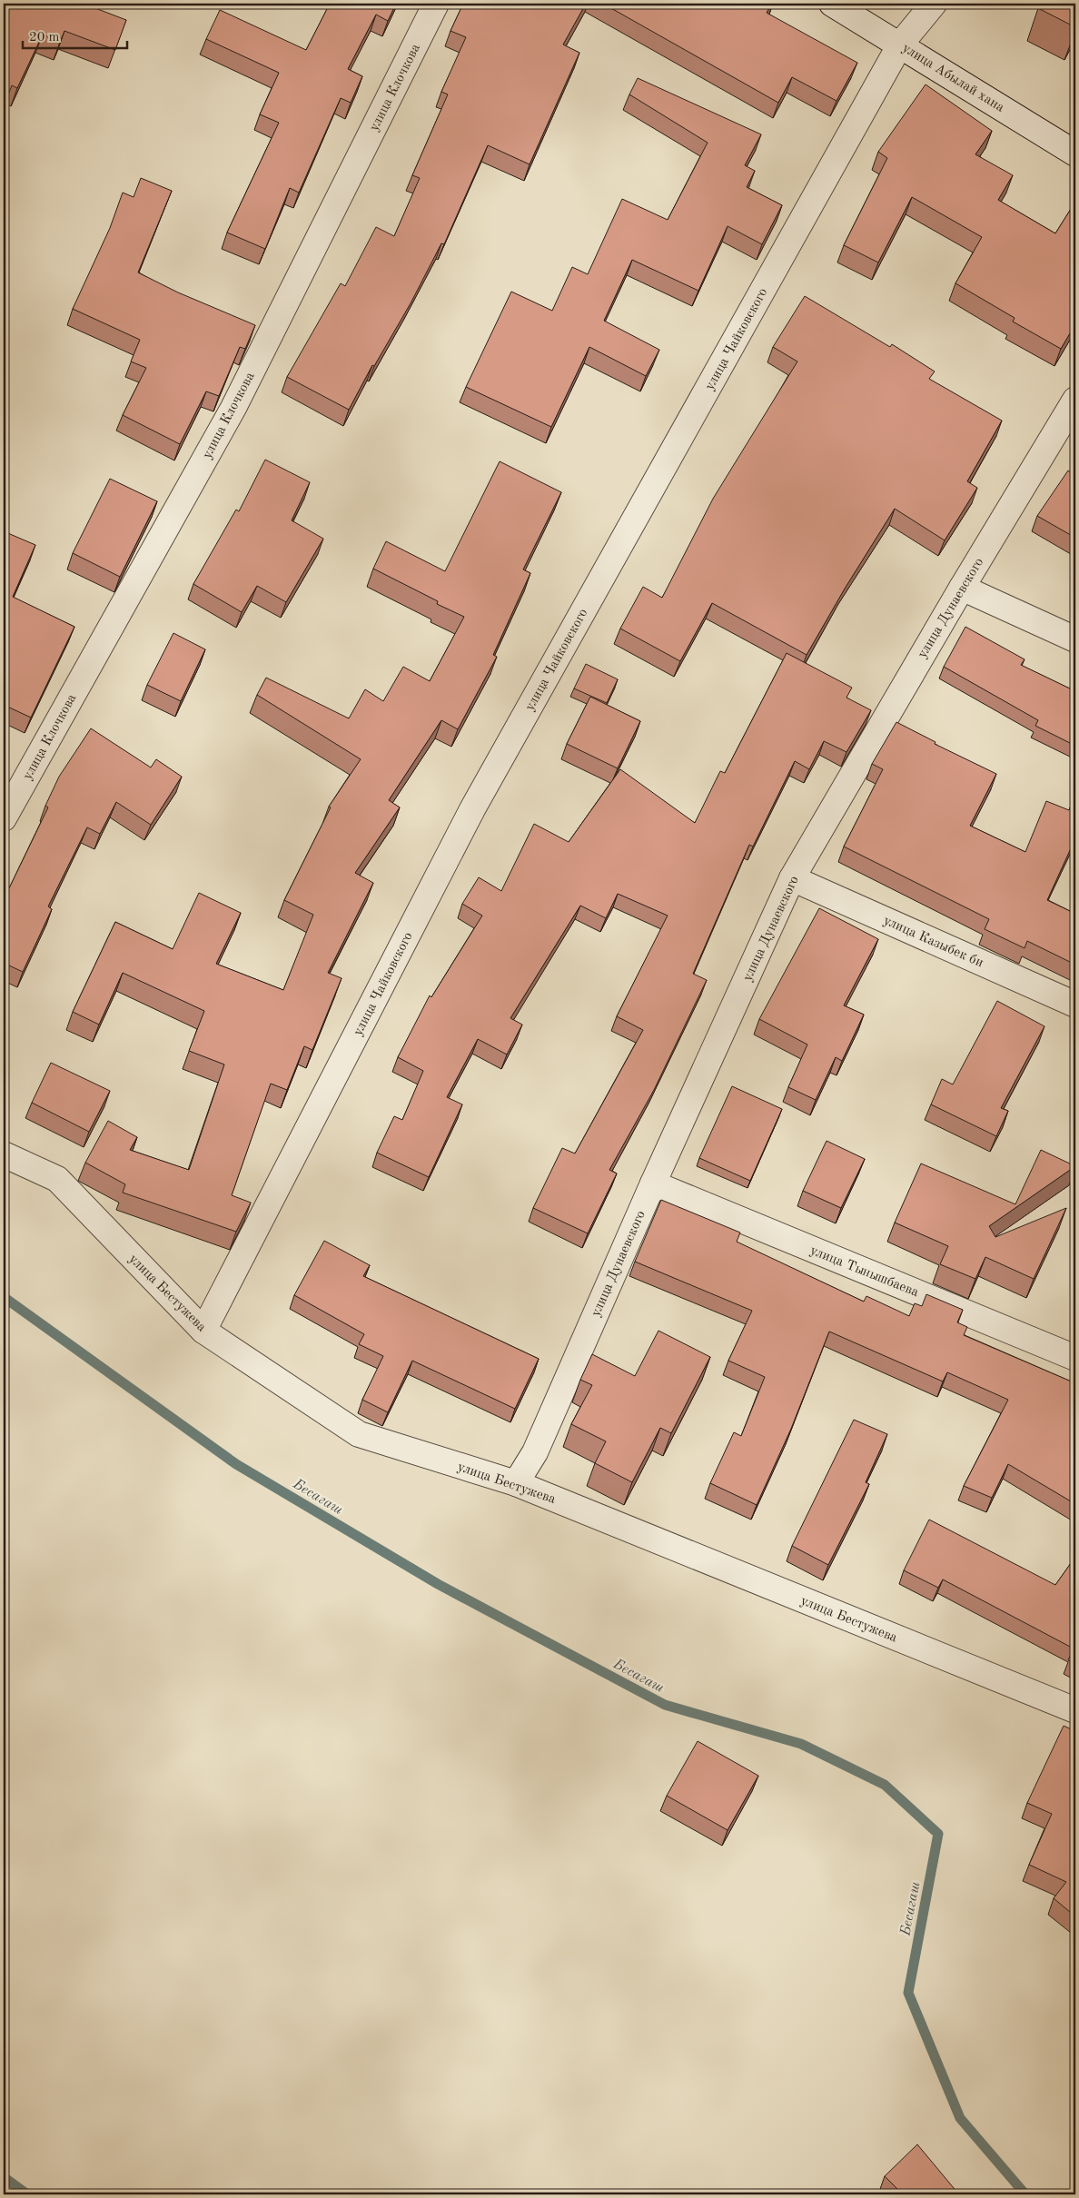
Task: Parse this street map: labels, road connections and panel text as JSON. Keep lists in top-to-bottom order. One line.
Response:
{"streets":{"street":["улица Абылай хана","улица Клочкова","улица Чайковского","улица Дунаевского","улица Казыбек би","улица Тынышбаева","улица Бестужева"]},"crossings":[["улица Абылай хана","улица Чайковского"],["улица Чайковского","улица Бестужева"],["улица Дунаевского","улица Казыбек би"],["улица Дунаевского","улица Тынышбаева"],["улица Дунаевского","улица Бестужева"]],"water":["Бесагаш"],"scale_bar":"20 m"}
